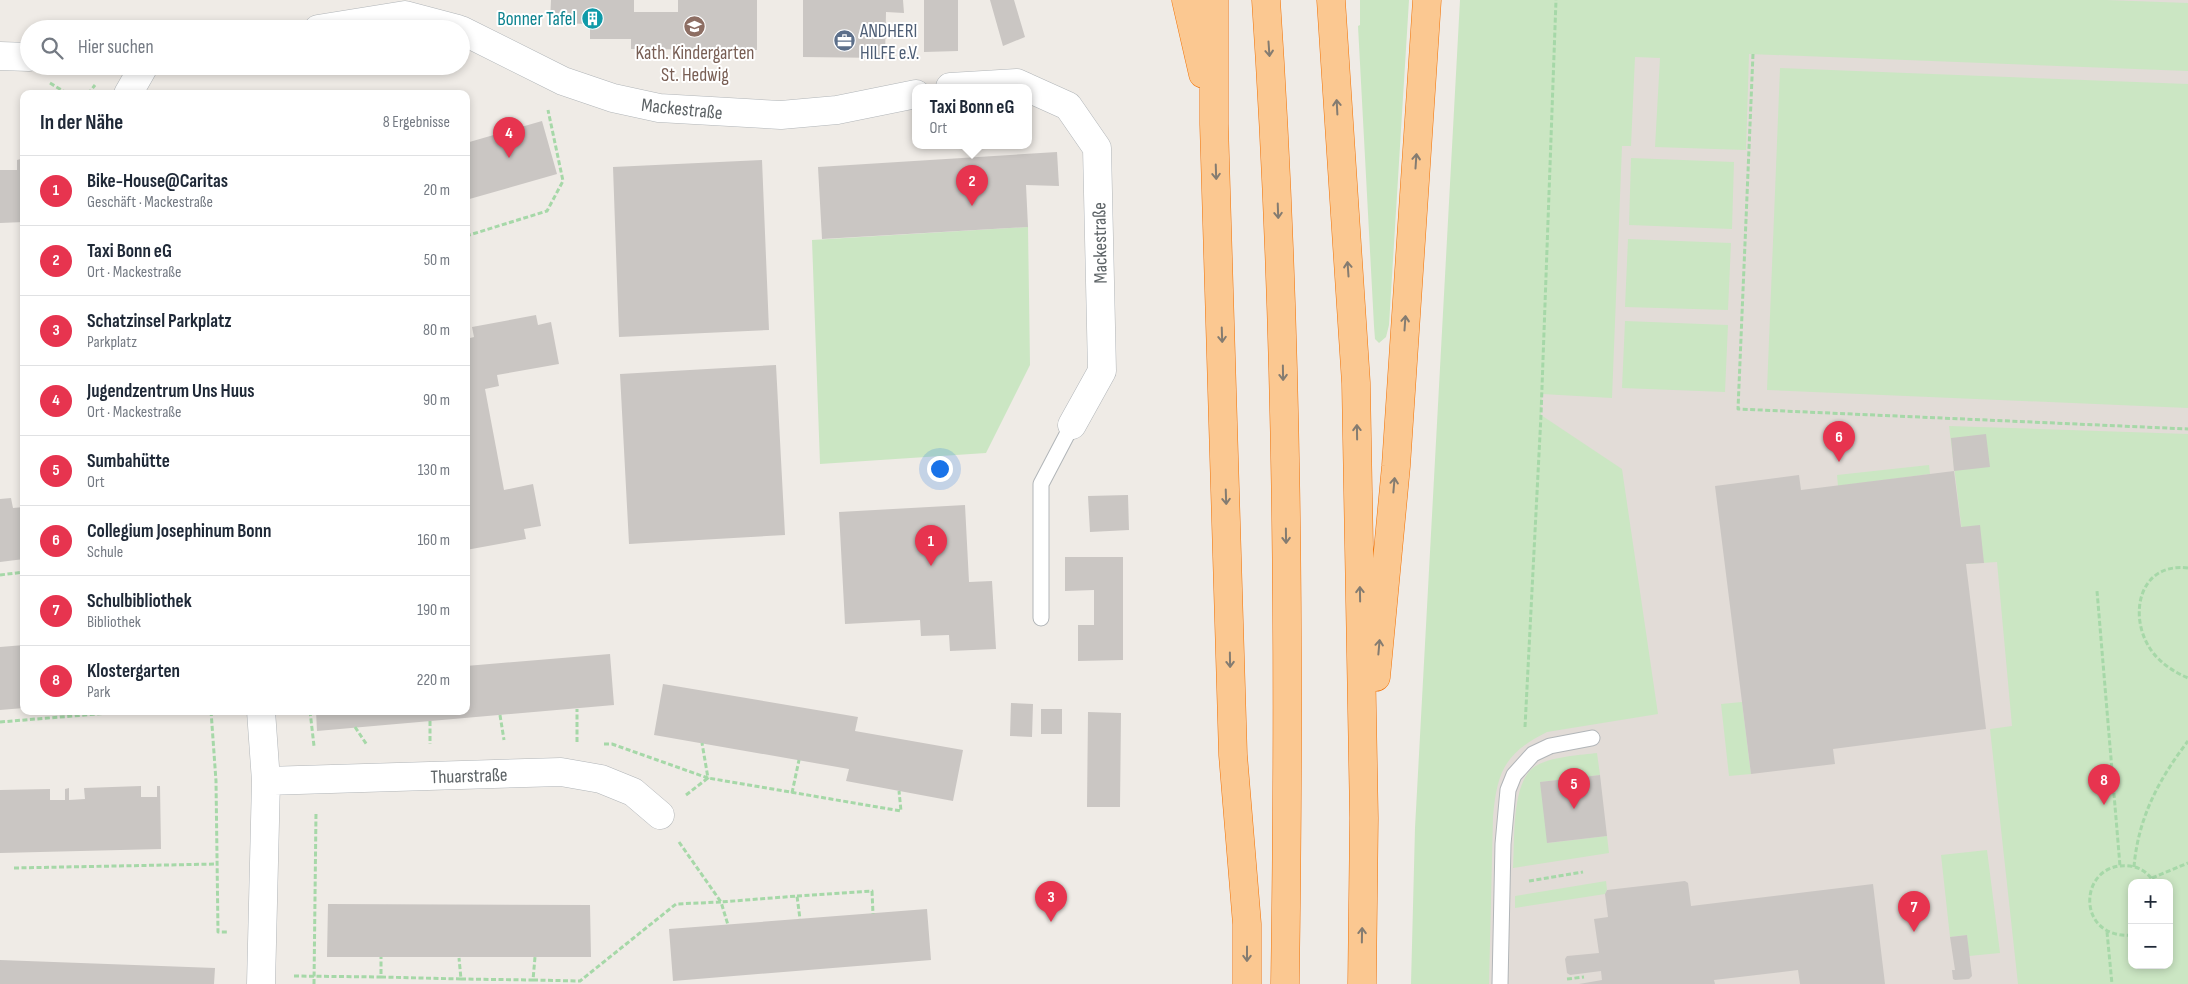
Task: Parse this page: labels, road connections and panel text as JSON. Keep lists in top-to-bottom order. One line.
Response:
{"streets":{"street":["Mackestraße","Thuarstraße"]},"places":{"building":["Bonner Tafel"],"school or university":["Kath. Kindergarten St. Hedwig"],"office":["ANDHERI HILFE e.V."]},"page":{"search":"Hier suchen","popup":["Taxi Bonn eG","Ort"],"heading":["In der Nähe","8 Ergebnisse"],"pins":["4","2","6","1","8","5","3","7"],"list":[{"mark":"1","name":"Bike-House@Caritas","note":"Geschäft · Mackestraße","value":"20 m"},{"mark":"2","name":"Taxi Bonn eG","note":"Ort · Mackestraße","value":"50 m"},{"mark":"3","name":"Schatzinsel Parkplatz","note":"Parkplatz","value":"80 m"},{"mark":"4","name":"Jugendzentrum Uns Huus","note":"Ort · Mackestraße","value":"90 m"},{"mark":"5","name":"Sumbahütte","note":"Ort","value":"130 m"},{"mark":"6","name":"Collegium Josephinum Bonn","note":"Schule","value":"160 m"},{"mark":"7","name":"Schulbibliothek","note":"Bibliothek","value":"190 m"},{"mark":"8","name":"Klostergarten","note":"Park","value":"220 m"}],"map_buttons":["+","−"]}}
